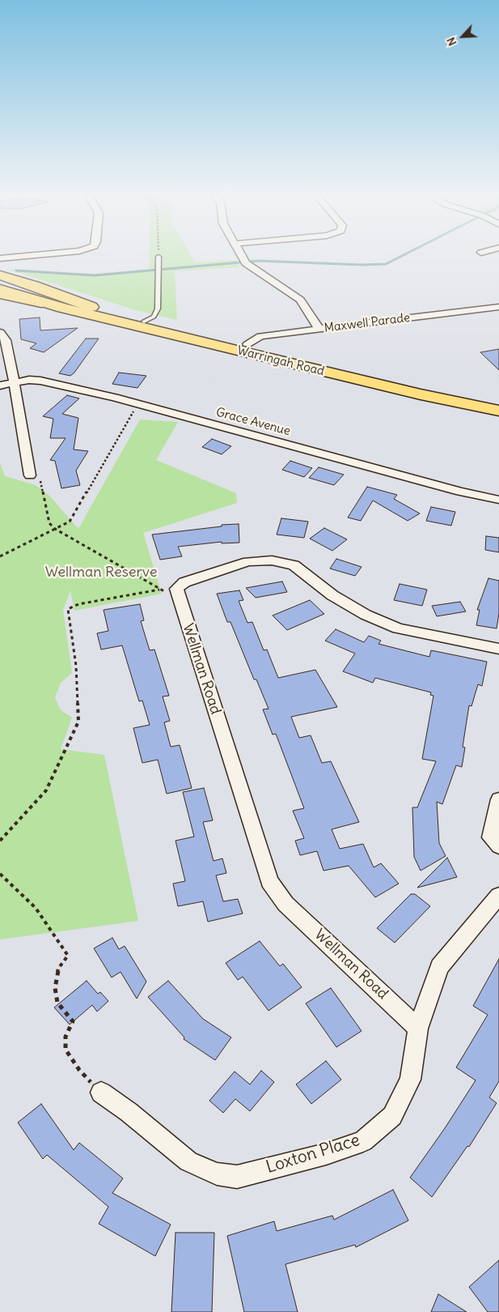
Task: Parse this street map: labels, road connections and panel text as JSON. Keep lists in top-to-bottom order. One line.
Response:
{"streets":{"main road":["Warringah Road"],"street":["Maxwell Parade","Grace Avenue","Wellman Road","Loxton Place"]},"crossings":[["Maxwell Parade","Warringah Road"],["Wellman Road","Loxton Place"]],"parks":["Wellman Reserve"],"north":"bottom left"}
